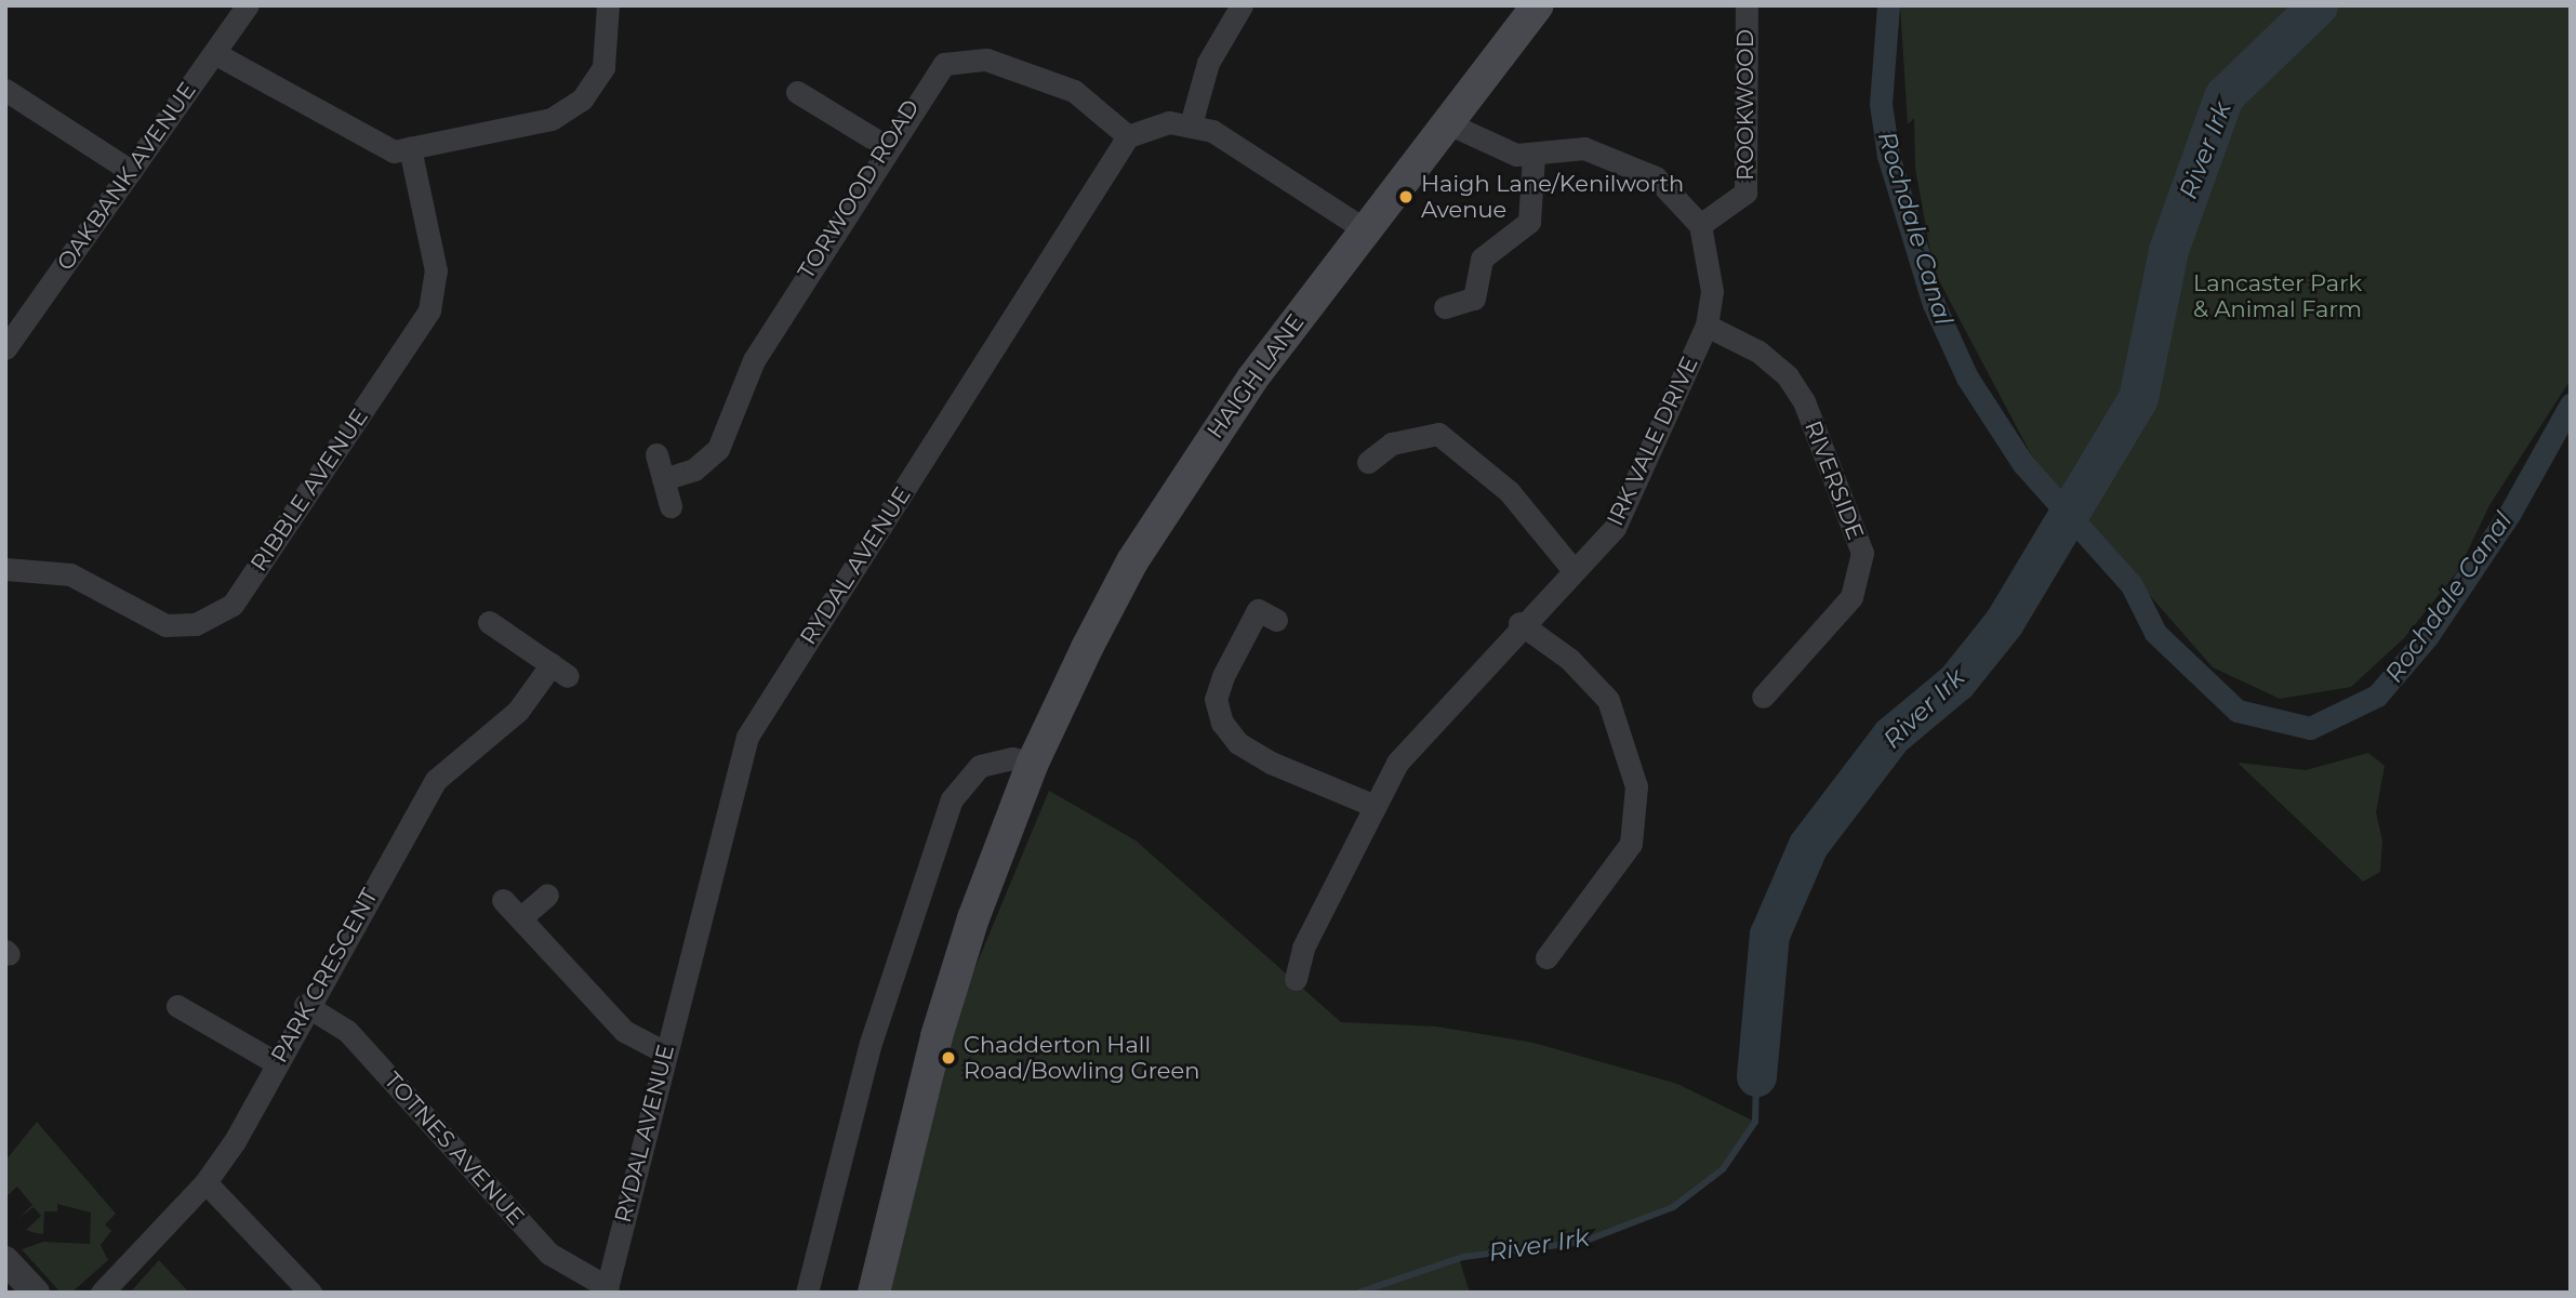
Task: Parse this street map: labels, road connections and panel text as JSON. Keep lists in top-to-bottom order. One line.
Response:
{"streets":{"main road":["HAIGH LANE"],"street":["ROOKWOOD","OAKBANK AVENUE","TORWOOD ROAD","IRK VALE DRIVE","RIVERSIDE","RIBBLE AVENUE","RYDAL AVENUE","PARK CRESCENT","TOTNES AVENUE"]},"crossings":[["ROOKWOOD","IRK VALE DRIVE"],["TORWOOD ROAD","RYDAL AVENUE"],["HAIGH LANE","IRK VALE DRIVE"],["IRK VALE DRIVE","RIVERSIDE"],["RYDAL AVENUE","TOTNES AVENUE"],["PARK CRESCENT","TOTNES AVENUE"]],"water":["River Irk","Rochdale Canal"],"parks":["Lancaster Park & Animal Farm"],"places":["Haigh Lane/Kenilworth Avenue","Chadderton Hall Road/Bowling Green"]}
